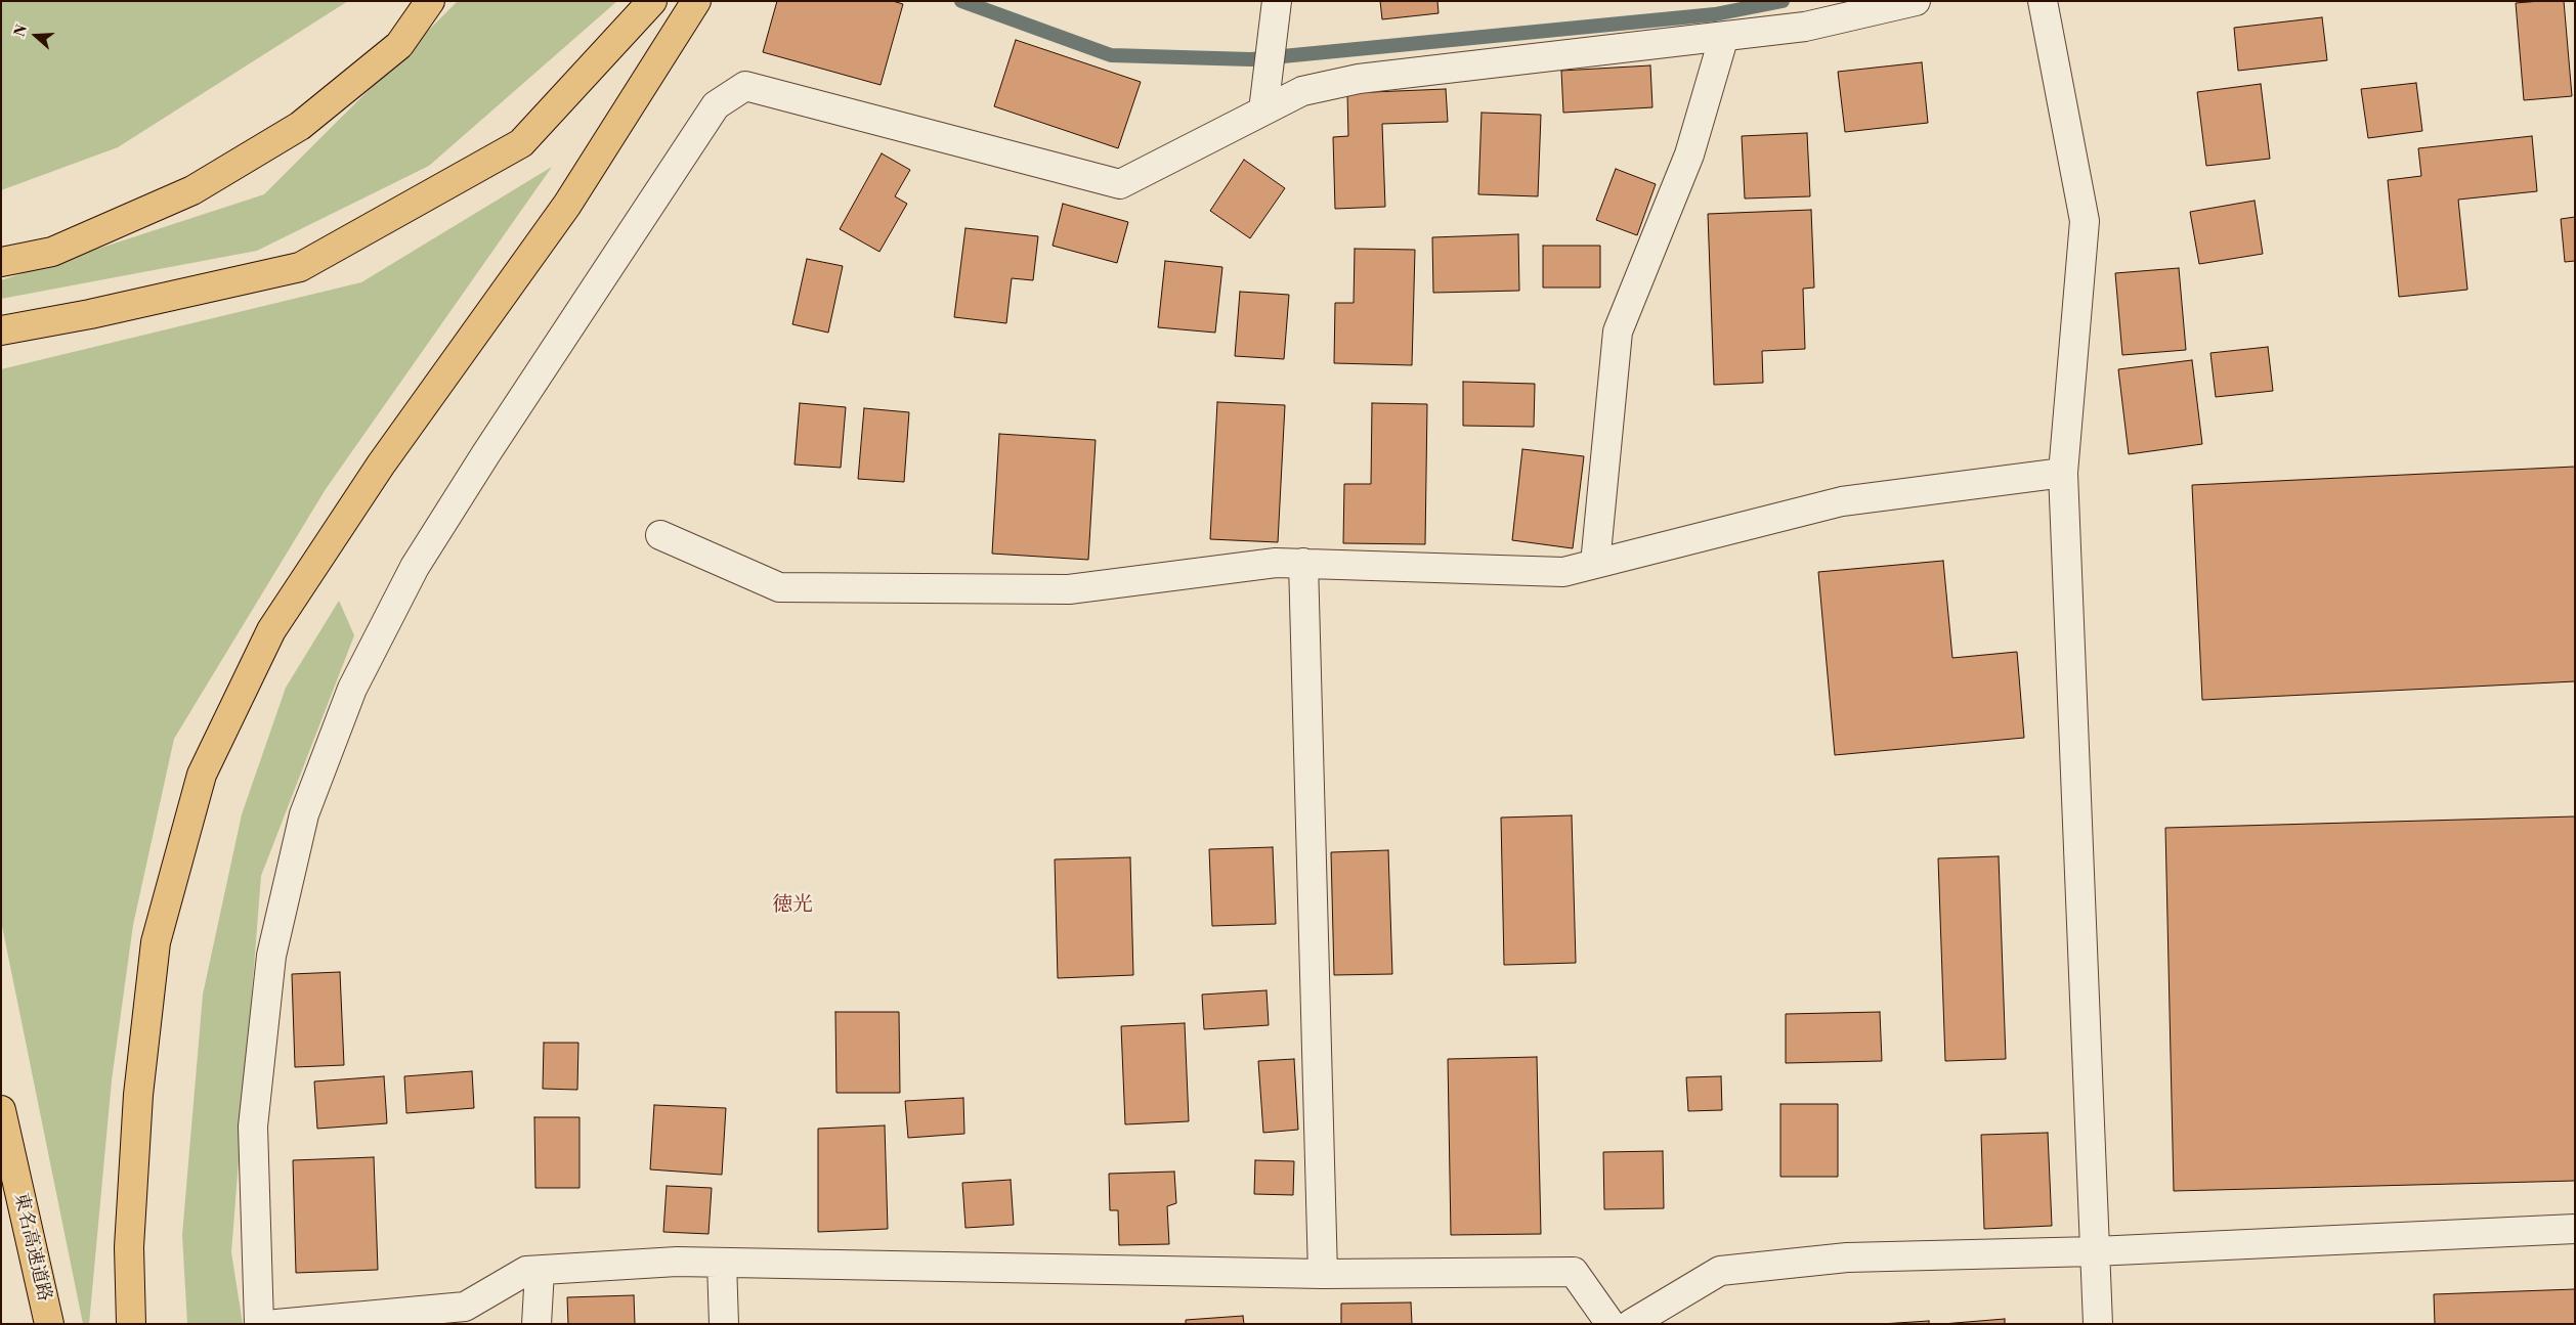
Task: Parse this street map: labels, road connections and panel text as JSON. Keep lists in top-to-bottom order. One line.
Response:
{"streets":{"highway":["東名高速道路"]},"districts":["徳光"],"north":"left"}
